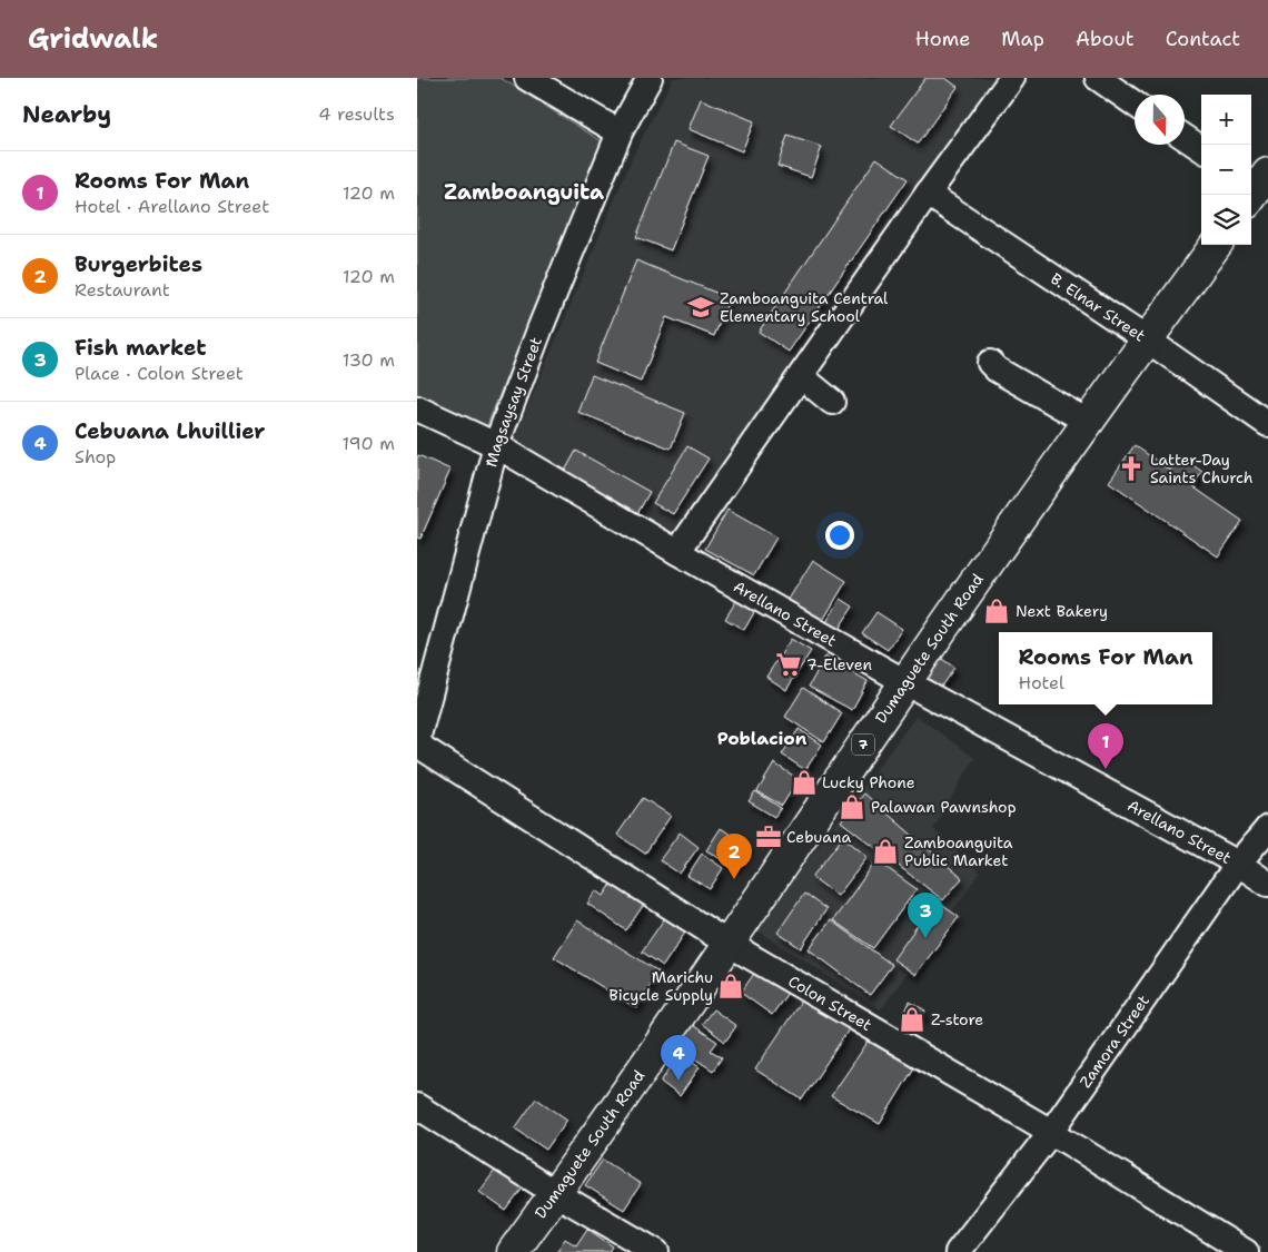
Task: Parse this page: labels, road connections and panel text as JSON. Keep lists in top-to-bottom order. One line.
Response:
{"streets":{"highway":["Dumaguete South Road","7"],"street":["B. Elnar Street","Magsaysay Street","Arellano Street","Colon Street","Zamora Street"]},"crossings":[["B. Elnar Street","Dumaguete South Road"],["Magsaysay Street","Arellano Street"],["Magsaysay Street","Colon Street"],["Arellano Street","Dumaguete South Road"],["Arellano Street","Zamora Street"],["Dumaguete South Road","Colon Street"],["Colon Street","Zamora Street"]],"districts":["Zamboanguita","Poblacion"],"places":{"school or university":["Zamboanguita Central Elementary School"],"church":["Latter-Day Saints Church"],"shop":["Next Bakery","Lucky Phone","Palawan Pawnshop","Zamboanguita Public Market","Marichu Bicycle Supply","Z-store"],"supermarket":["7-Eleven"],"office":["Cebuana"]},"north":"bottom","page":{"header":"Gridwalk","nav":["Home","Map","About","Contact"],"heading":["Nearby","4 results"],"map_buttons":["+","−"],"list":[{"mark":"1","name":"Rooms For Man","note":"Hotel · Arellano Street","value":"120 m"},{"mark":"2","name":"Burgerbites","note":"Restaurant","value":"120 m"},{"mark":"3","name":"Fish market","note":"Place · Colon Street","value":"130 m"},{"mark":"4","name":"Cebuana Lhuillier","note":"Shop","value":"190 m"}],"popup":["Rooms For Man","Hotel"],"pins":["1","2","3","4"]}}
